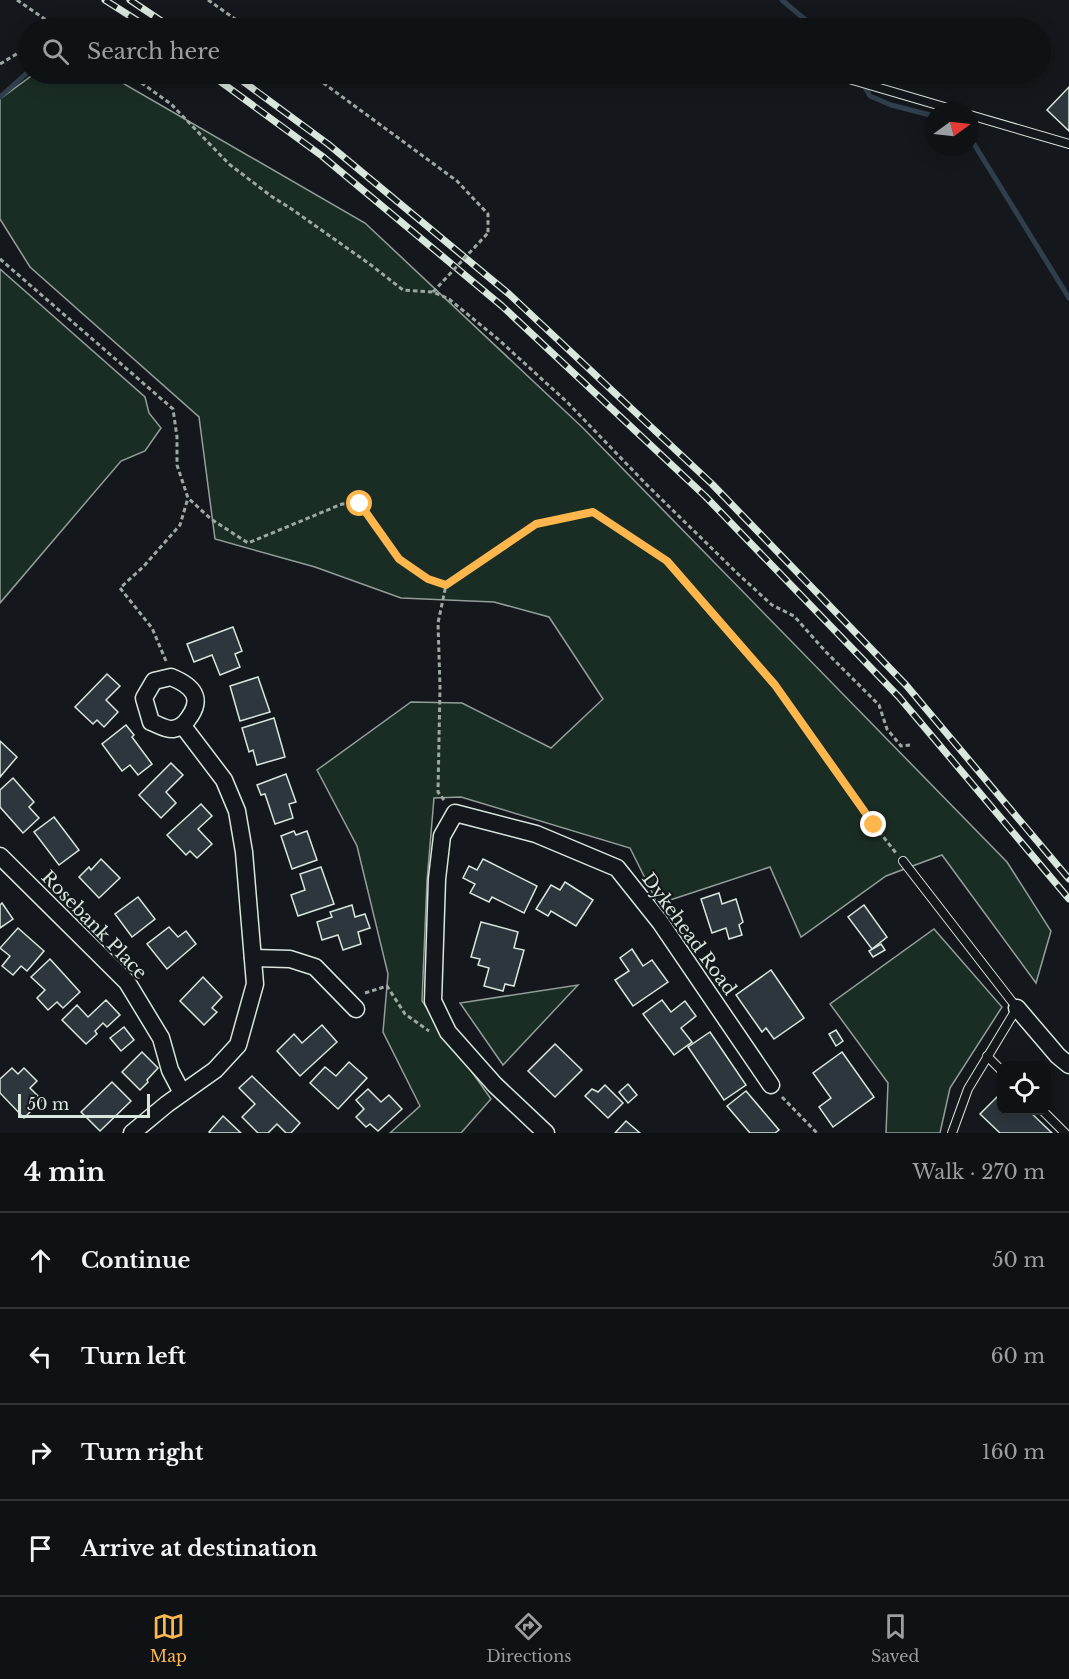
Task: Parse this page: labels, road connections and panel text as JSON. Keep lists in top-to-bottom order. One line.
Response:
{"streets":{"street":["Rosebank Place","Dykehead Road"]},"scale_bar":"50 m","north":"right","page":{"search":"Search here","scale":"50 m","heading":["4 min","Walk · 270 m"],"list":[["Continue","50 m"],["Turn left","60 m"],["Turn right","160 m"],"Arrive at destination"],"nav":["Map","Directions","Saved"]}}
